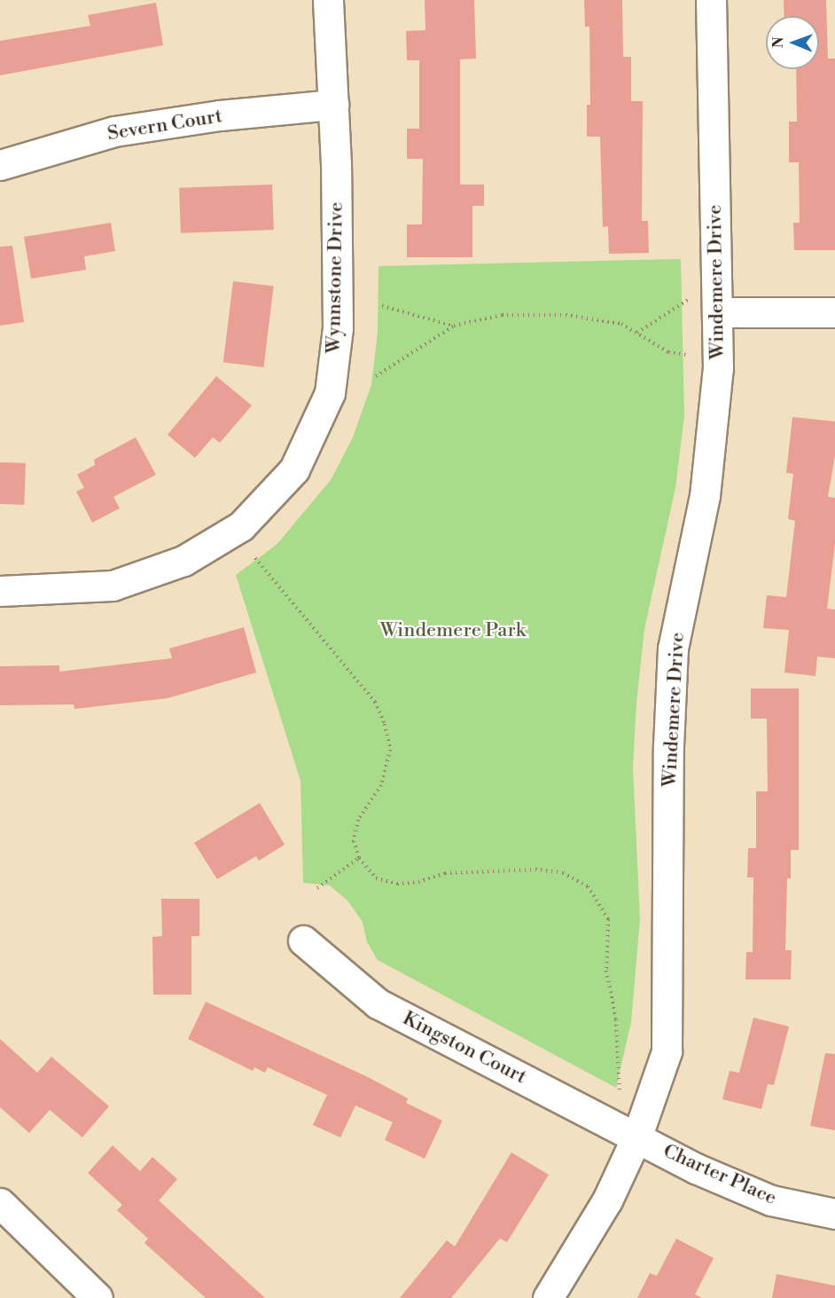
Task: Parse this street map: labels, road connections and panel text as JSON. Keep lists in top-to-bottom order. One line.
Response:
{"streets":{"street":["Severn Court","Wynnstone Drive","Windemere Drive","Kingston Court","Charter Place"]},"crossings":[["Severn Court","Wynnstone Drive"],["Windemere Drive","Kingston Court"],["Windemere Drive","Charter Place"],["Kingston Court","Charter Place"]],"parks":["Windemere Park"],"north":"left"}
